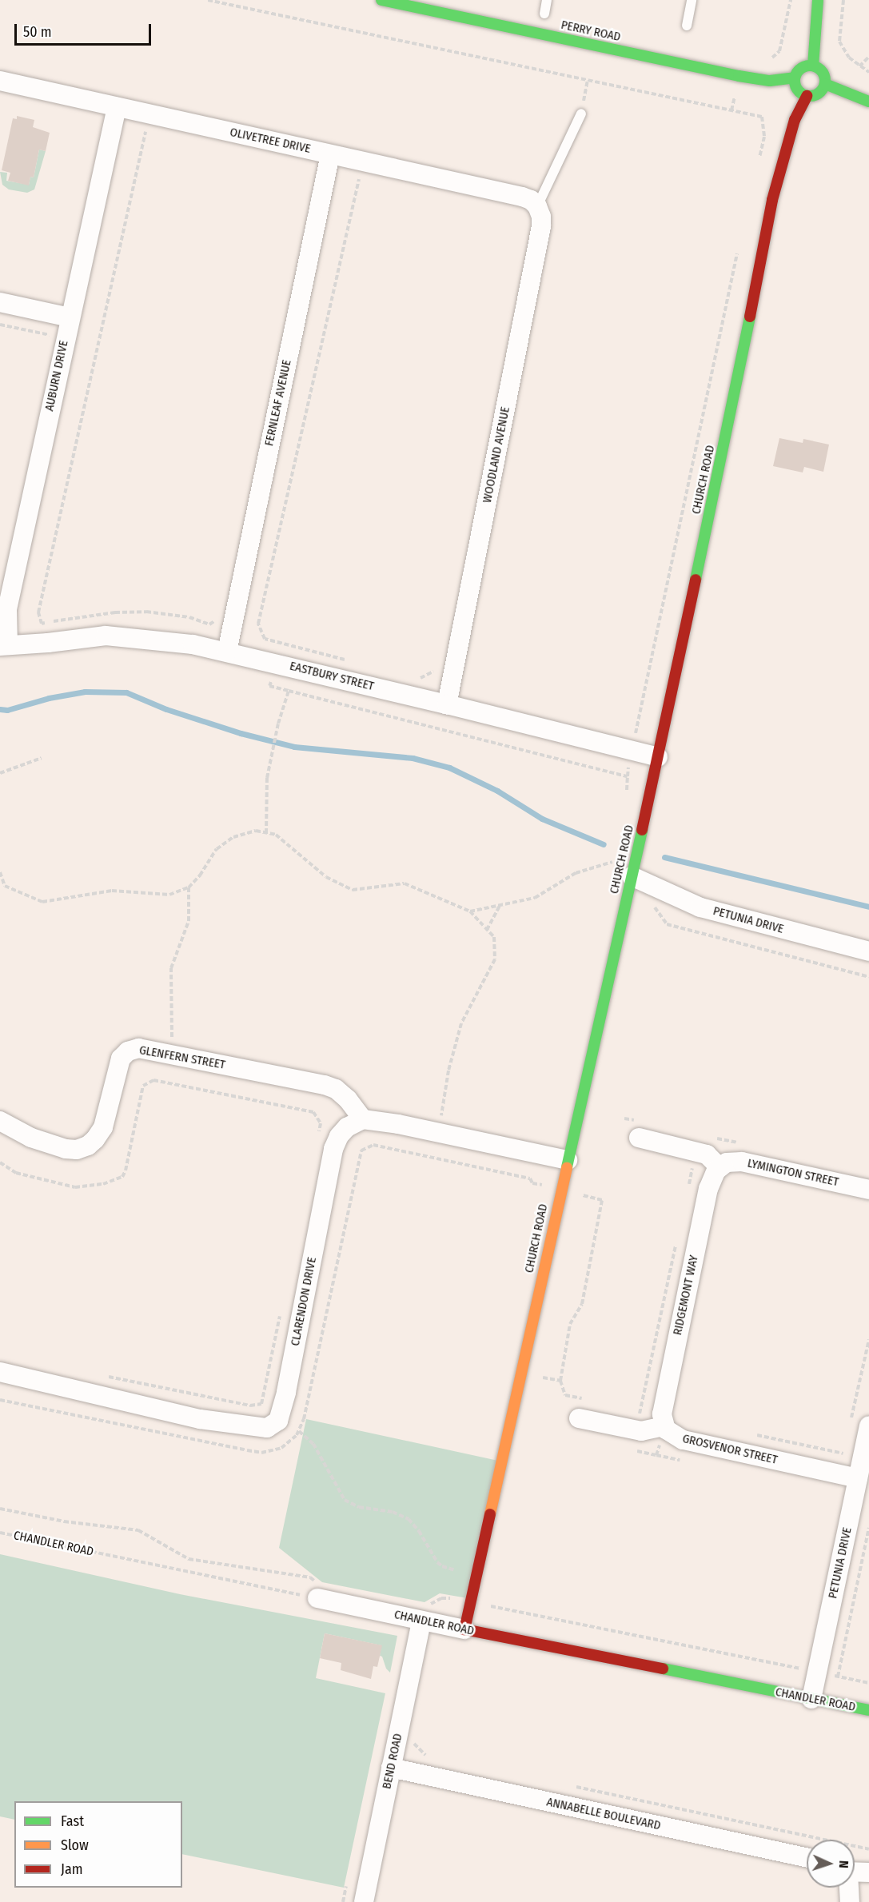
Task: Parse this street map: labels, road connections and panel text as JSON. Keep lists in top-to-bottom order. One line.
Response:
{"streets":{"main road":["PERRY ROAD","CHURCH ROAD","CHANDLER ROAD"],"street":["OLIVETREE DRIVE","AUBURN DRIVE","FERNLEAF AVENUE","WOODLAND AVENUE","EASTBURY STREET","PETUNIA DRIVE","GLENFERN STREET","LYMINGTON STREET","RIDGEMONT WAY","CLARENDON DRIVE","GROSVENOR STREET","BEND ROAD","ANNABELLE BOULEVARD"]},"crossings":[["PERRY ROAD","CHURCH ROAD"],["OLIVETREE DRIVE","AUBURN DRIVE"],["OLIVETREE DRIVE","FERNLEAF AVENUE"],["OLIVETREE DRIVE","WOODLAND AVENUE"],["AUBURN DRIVE","EASTBURY STREET"],["FERNLEAF AVENUE","EASTBURY STREET"],["WOODLAND AVENUE","EASTBURY STREET"],["CHURCH ROAD","EASTBURY STREET"],["CHURCH ROAD","PETUNIA DRIVE"],["CHURCH ROAD","CHANDLER ROAD"],["PETUNIA DRIVE","GROSVENOR STREET"],["PETUNIA DRIVE","CHANDLER ROAD"],["GLENFERN STREET","CLARENDON DRIVE"],["LYMINGTON STREET","RIDGEMONT WAY"],["RIDGEMONT WAY","GROSVENOR STREET"],["CHANDLER ROAD","BEND ROAD"],["BEND ROAD","ANNABELLE BOULEVARD"]],"legend":["Fast","Slow","Jam"],"scale_bar":"50 m","north":"right"}
